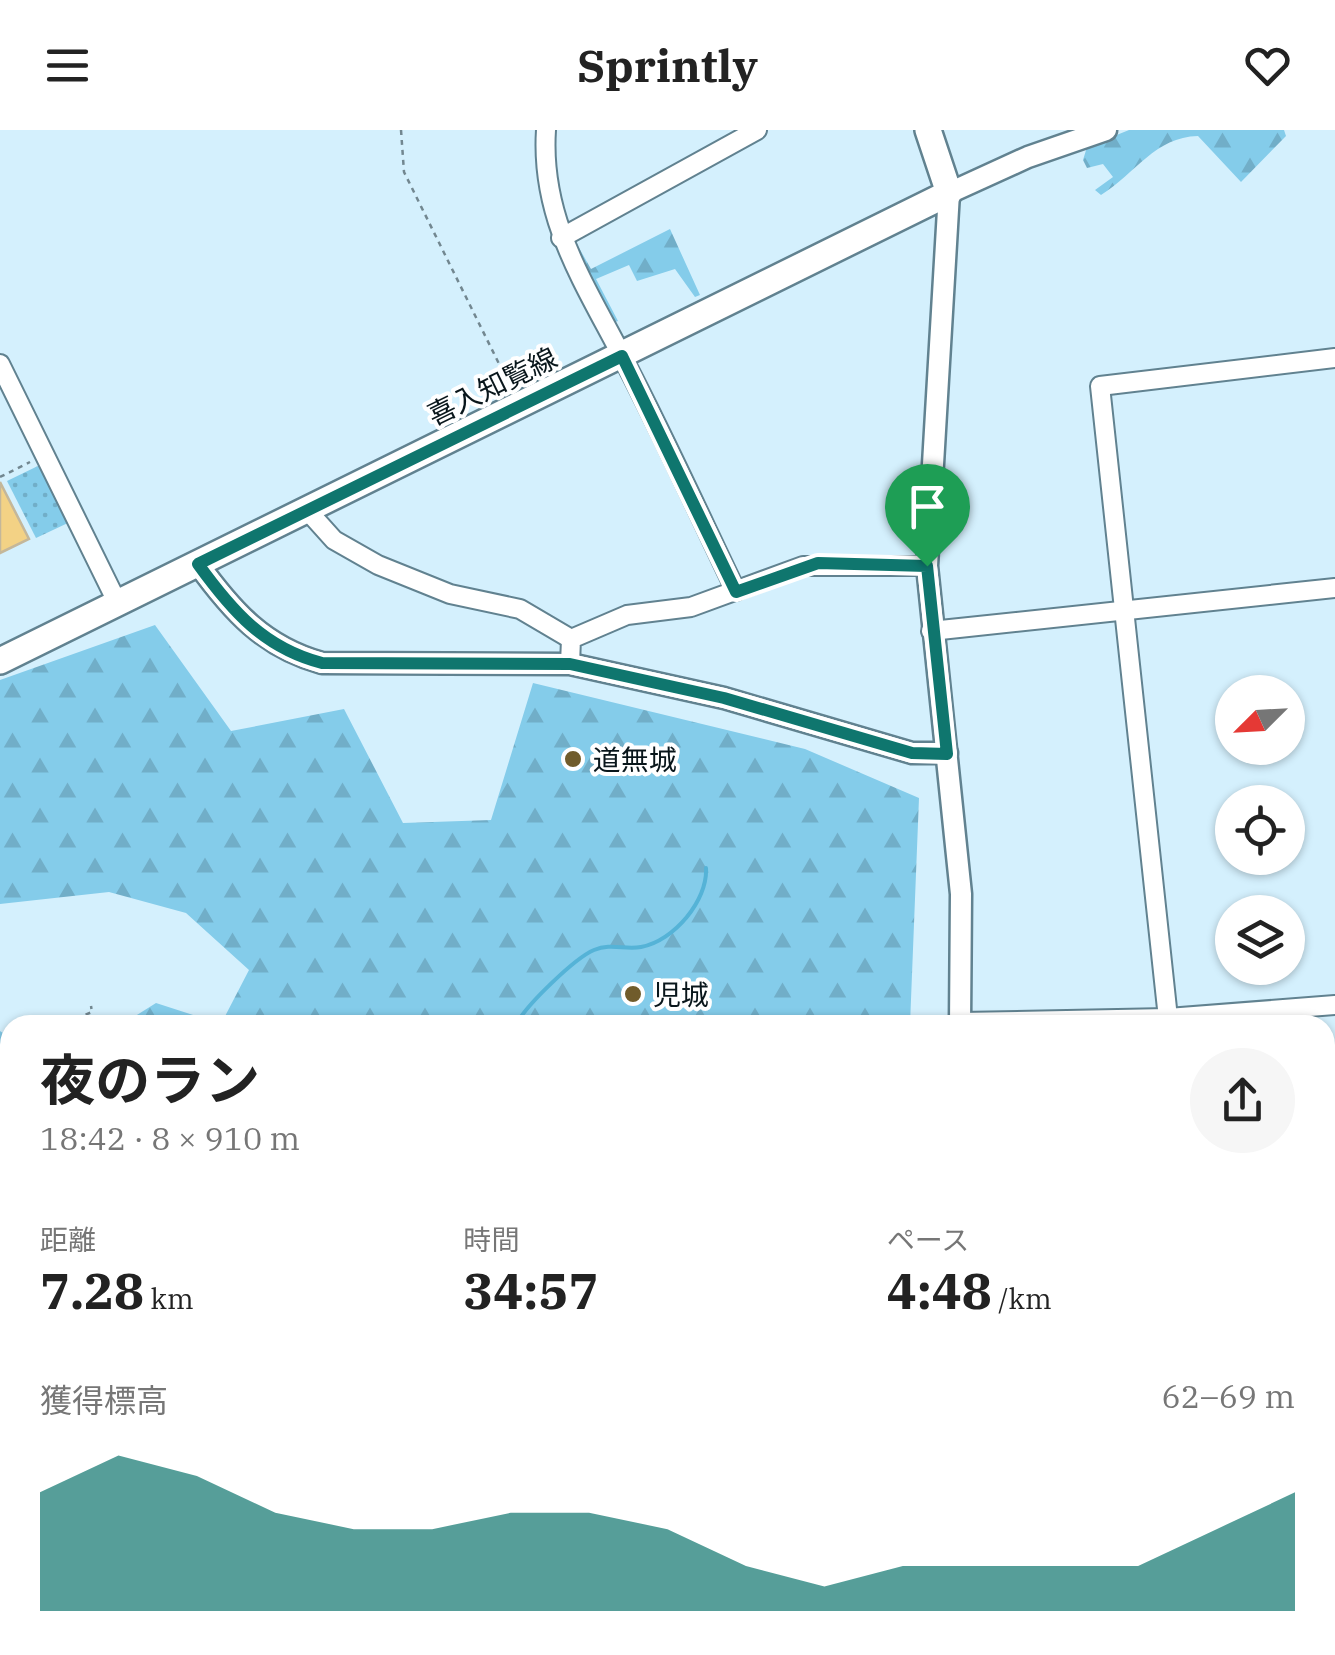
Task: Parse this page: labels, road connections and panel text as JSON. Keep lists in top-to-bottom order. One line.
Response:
{"streets":{"main road":["喜入知覧線"]},"places":["道無城","児城"],"north":"bottom left","page":{"header":"Sprintly","heading":["夜のラン","18:42 · 8 × 910 m"],"stats":[["距離","7.28 km"],["時間","34:57"],["ペース","4:48 /km"]],"chart":["獲得標高","62–69 m"]}}
